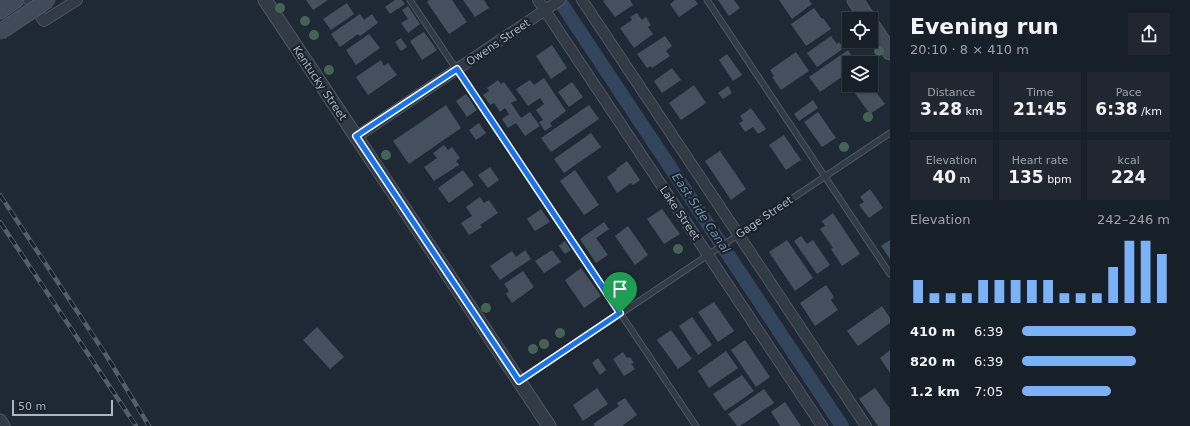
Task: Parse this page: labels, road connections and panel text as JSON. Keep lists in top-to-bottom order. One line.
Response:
{"streets":{"street":["Owens Street","Kentucky Street","Lake Street"],"lane":["Gage Street"]},"crossings":[["Owens Street","Kentucky Street"],["Owens Street","Lake Street"],["Kentucky Street","Gage Street"],["Lake Street","Gage Street"]],"water":["East Side Canal"],"scale_bar":"50 m","page":{"heading":["Evening run","20:10 · 8 × 410 m"],"stats":[["Distance","3.28 km"],["Time","21:45"],["Pace","6:38 /km"],["Elevation","40 m"],["Heart rate","135 bpm"],["kcal","224"]],"chart":["Elevation","242–246 m"],"list":[{"name":"410 m","note":"6:39"},{"name":"820 m","note":"6:39"},{"name":"1.2 km","note":"7:05"}],"scale":"50 m"}}
